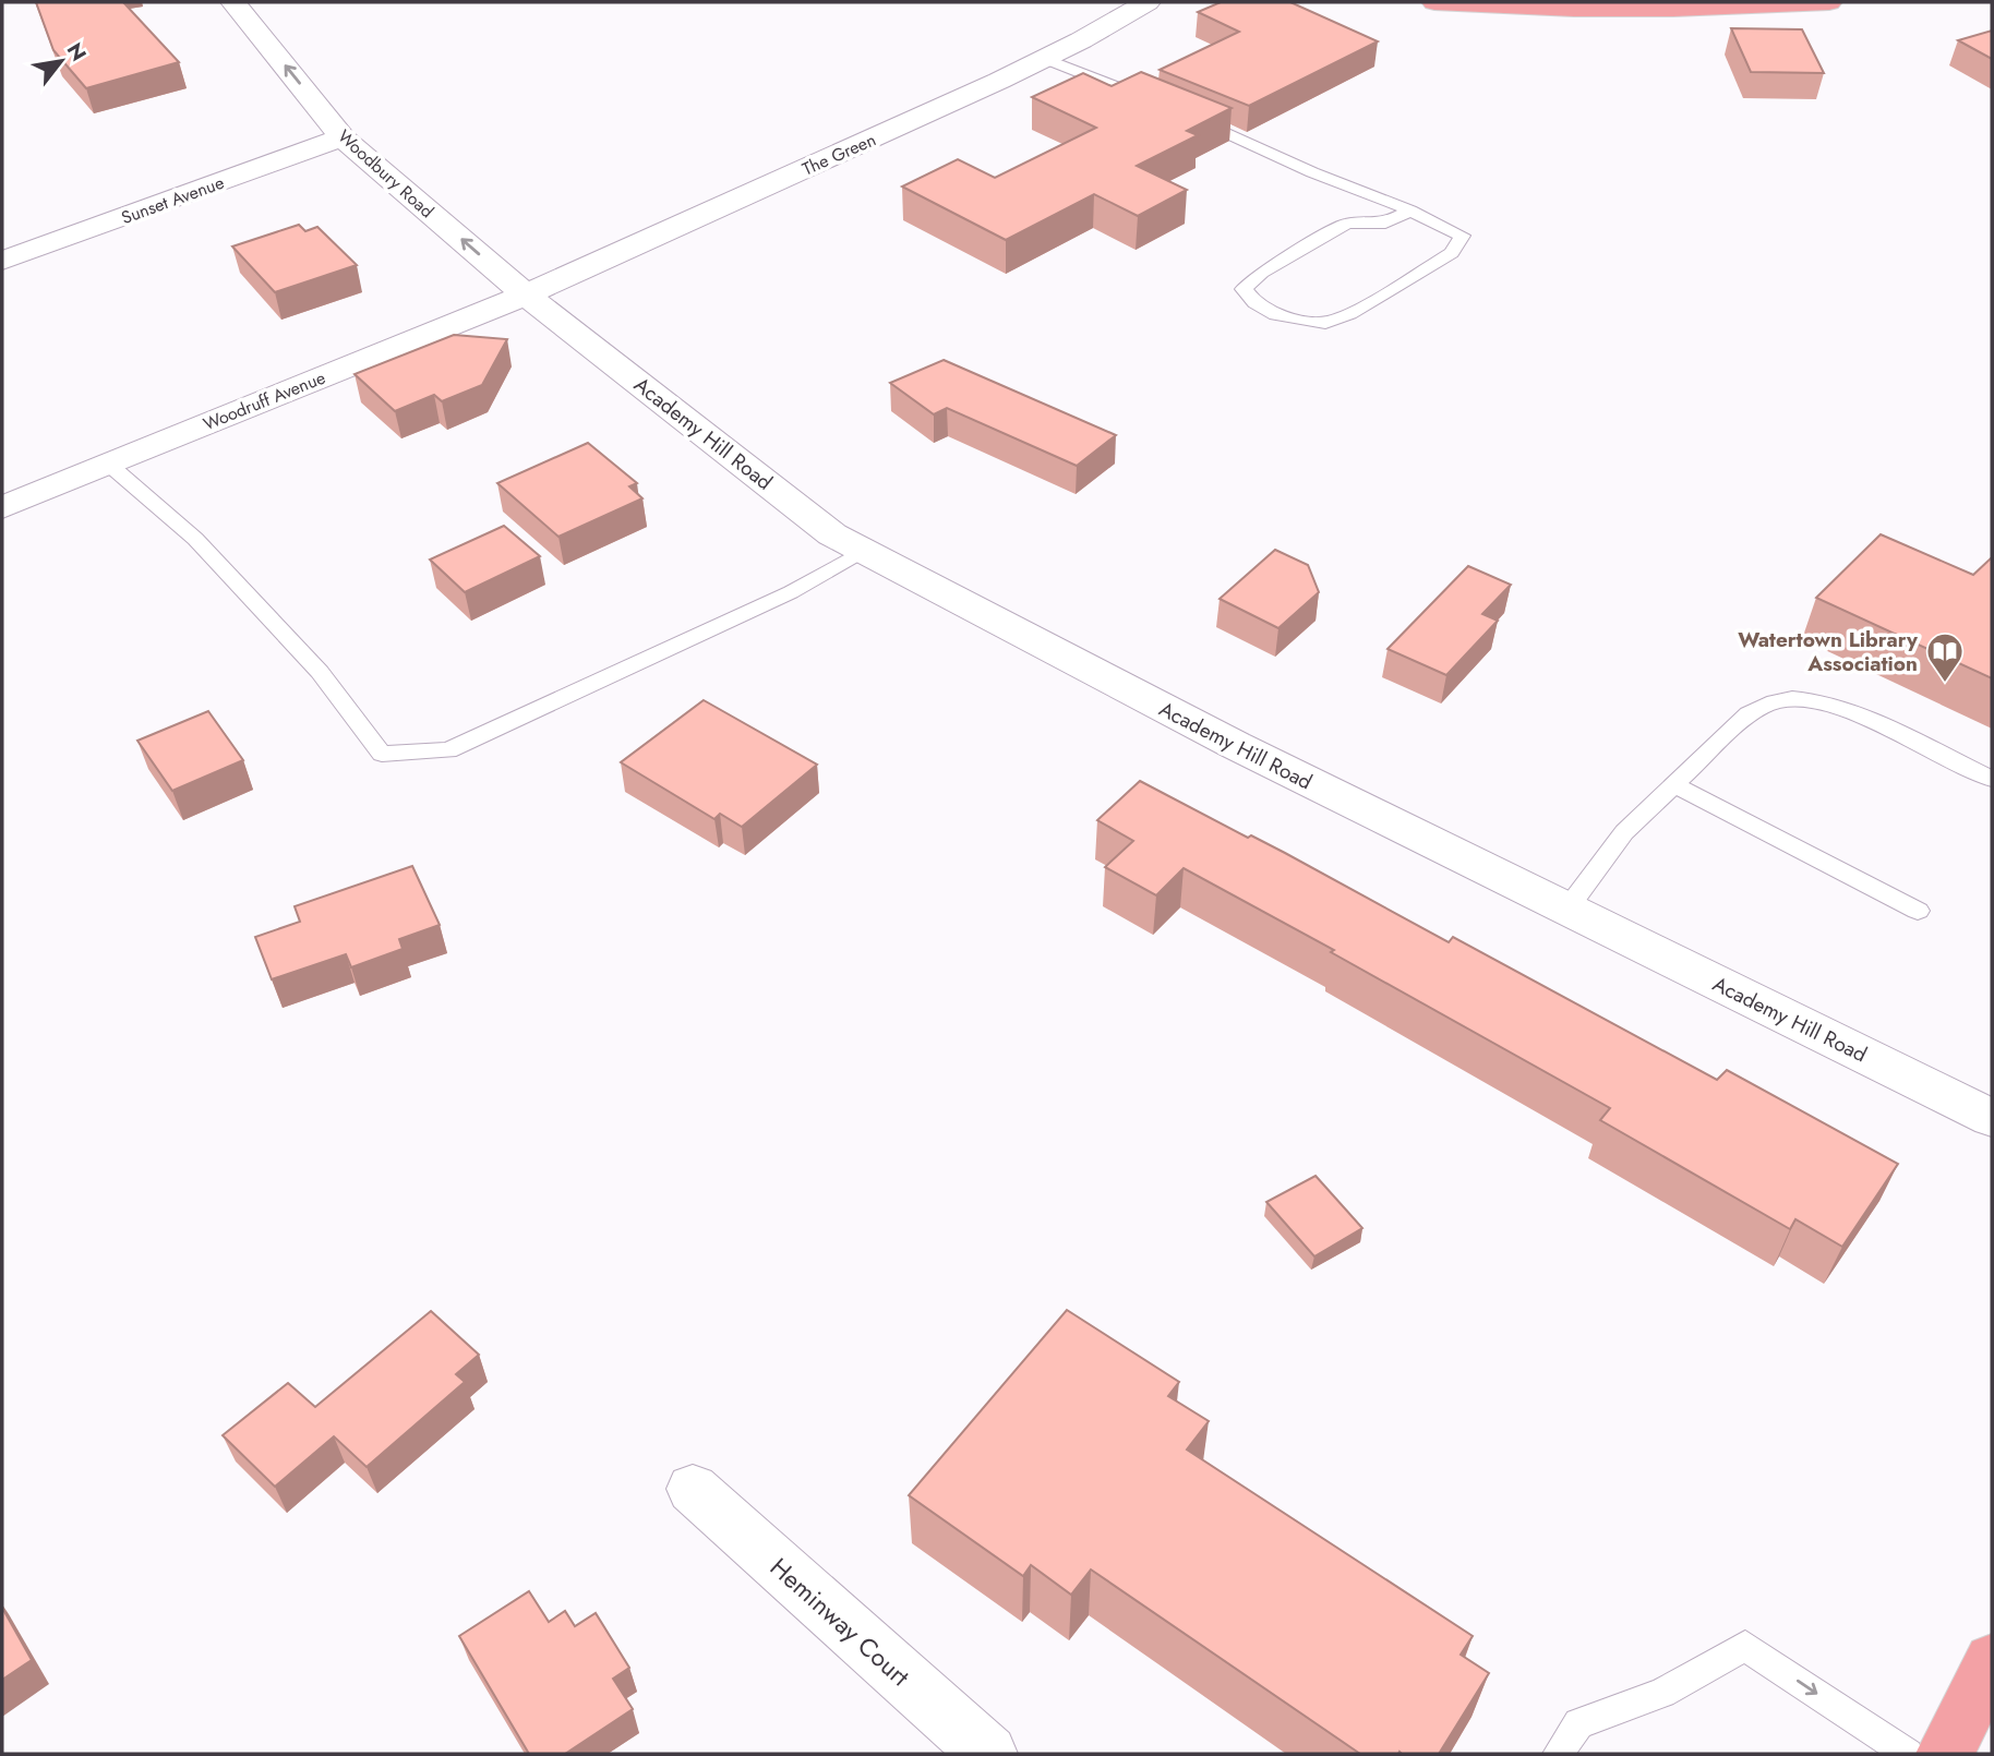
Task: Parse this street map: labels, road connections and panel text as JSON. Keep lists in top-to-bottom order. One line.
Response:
{"streets":{"street":["The Green","Woodbury Road","Sunset Avenue","Woodruff Avenue","Academy Hill Road","Heminway Court"]},"crossings":[["The Green","Woodbury Road"],["The Green","Woodruff Avenue"],["The Green","Academy Hill Road"],["Woodbury Road","Sunset Avenue"],["Woodbury Road","Woodruff Avenue"],["Woodbury Road","Academy Hill Road"],["Woodruff Avenue","Academy Hill Road"]],"one_way":["Woodbury Road"],"places":{"library":["Watertown Library Association"]},"north":"top right"}
